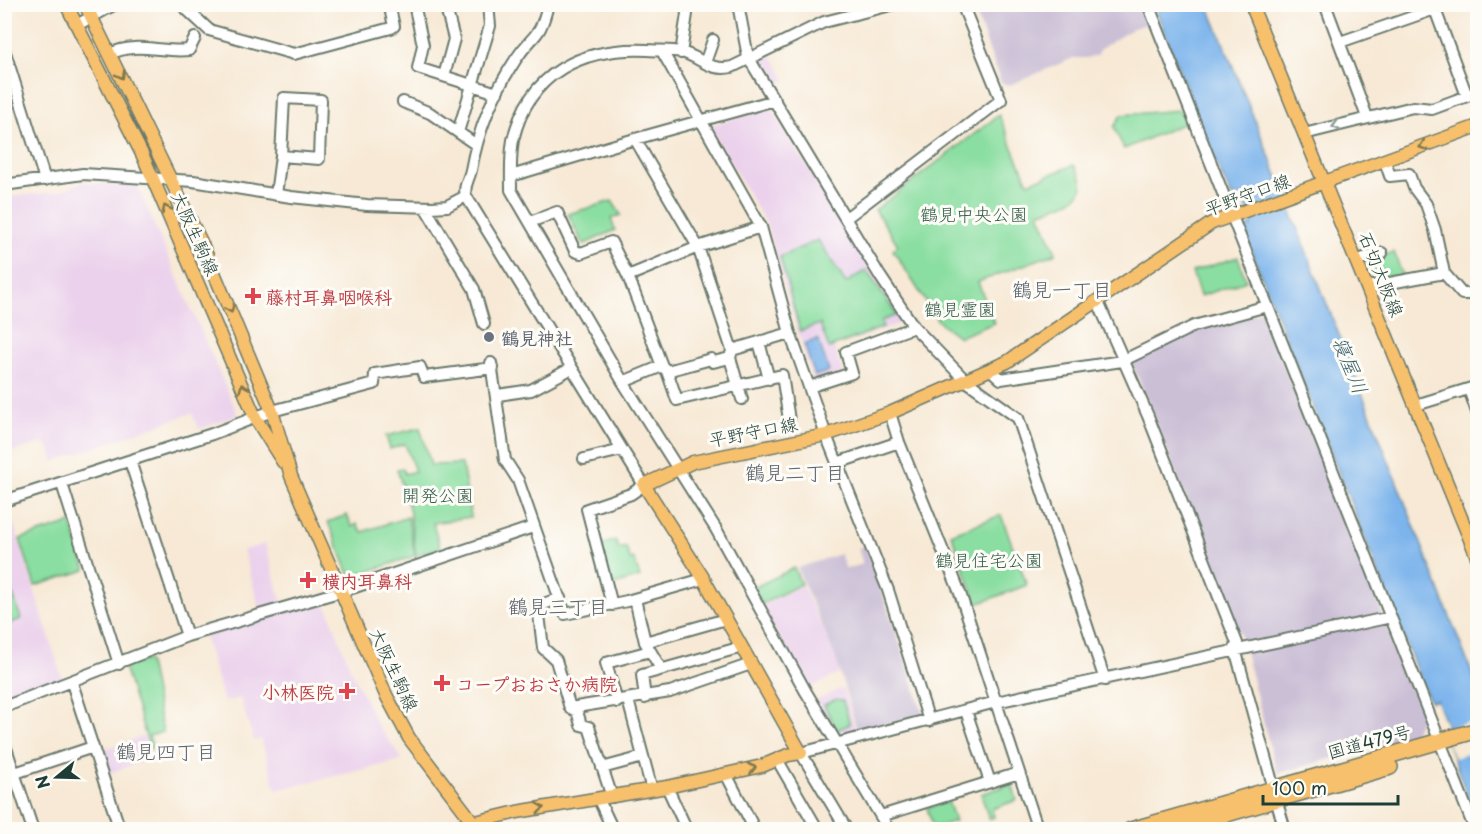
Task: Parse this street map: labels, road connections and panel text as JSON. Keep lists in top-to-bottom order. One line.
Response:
{"streets":{"highway":["国道479号"],"main road":["平野守口線","大阪生駒線","石切大阪線"]},"crossings":[["平野守口線","石切大阪線"]],"districts":["鶴見一丁目","鶴見二丁目","鶴見三丁目","鶴見四丁目"],"water":["寝屋川"],"parks":["鶴見中央公園","鶴見霊園","開発公園","鶴見住宅公園"],"places":{"health":["藤村耳鼻咽喉科","横内耳鼻科","コープおおさか病院","小林医院"],"other":["鶴見神社"]},"scale_bar":"100 m","north":"left"}
